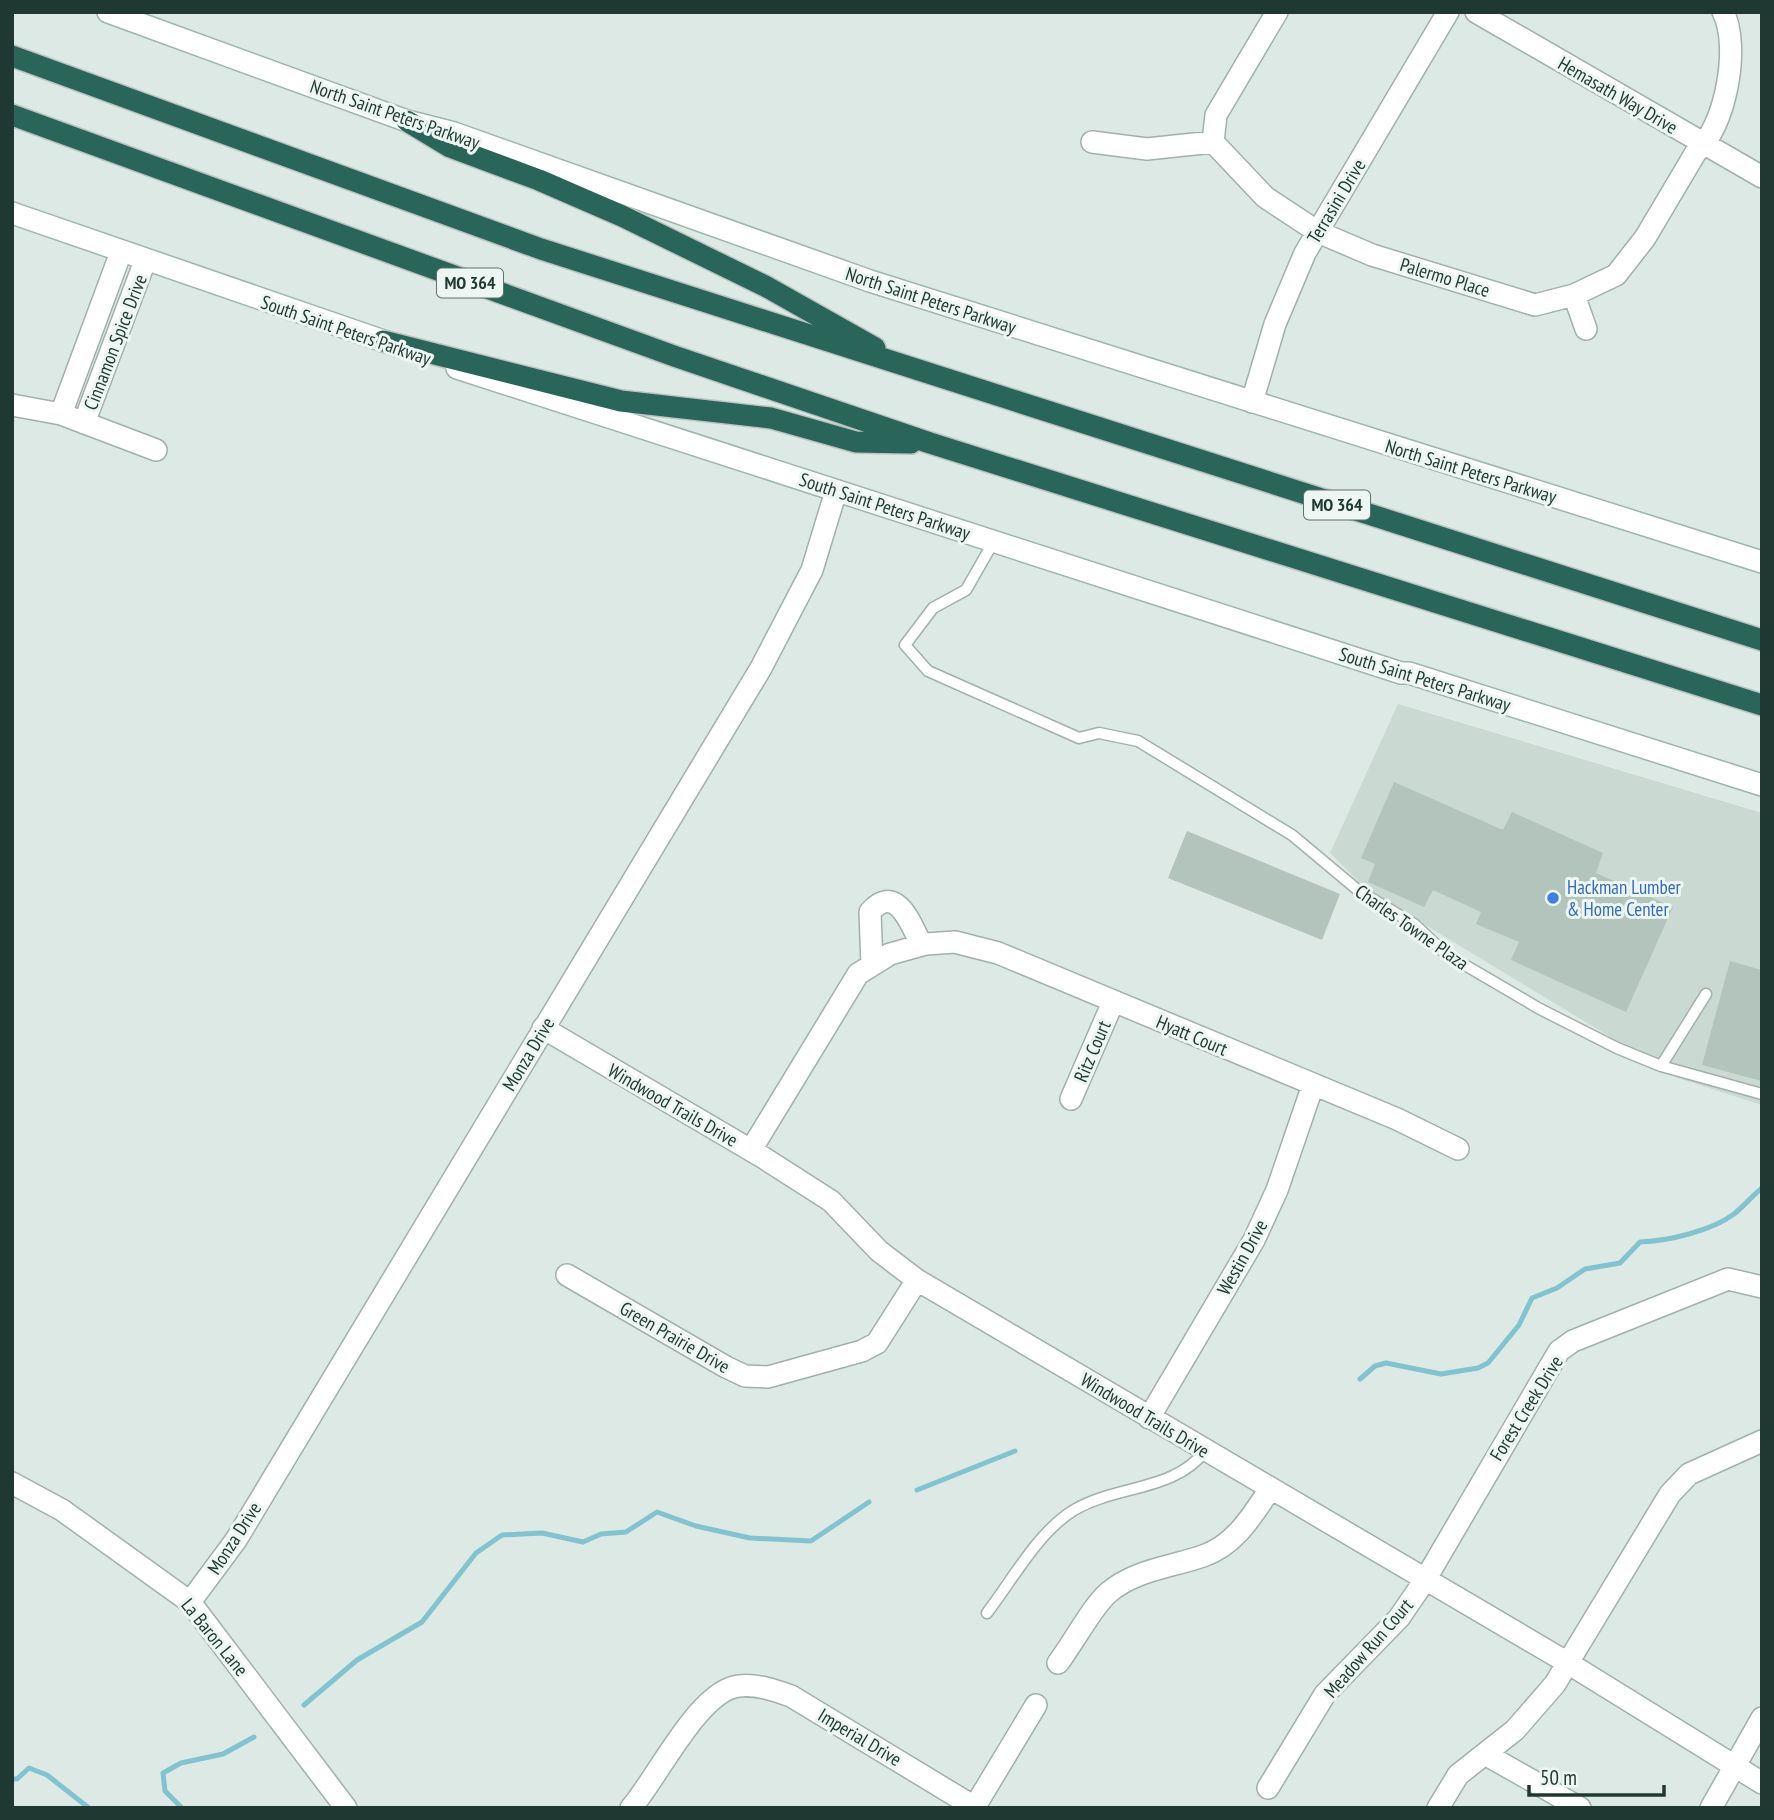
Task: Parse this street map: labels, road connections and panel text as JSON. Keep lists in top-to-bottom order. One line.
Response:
{"streets":{"highway":["MO 364"],"street":["Hemasath Way Drive","North Saint Peters Parkway","Terrasini Drive","Palermo Place","South Saint Peters Parkway","Cinnamon Spice Drive","Hyatt Court","Ritz Court","Monza Drive","Windwood Trails Drive","Westin Drive","Green Prairie Drive","Forest Creek Drive","La Baron Lane","Meadow Run Court","Imperial Drive"],"lane":["Charles Towne Plaza"]},"crossings":[["Hemasath Way Drive","Palermo Place"],["North Saint Peters Parkway","Terrasini Drive"],["Terrasini Drive","Palermo Place"],["South Saint Peters Parkway","Cinnamon Spice Drive"],["South Saint Peters Parkway","Charles Towne Plaza"],["South Saint Peters Parkway","Monza Drive"],["Hyatt Court","Ritz Court"],["Hyatt Court","Windwood Trails Drive"],["Hyatt Court","Westin Drive"],["Monza Drive","Windwood Trails Drive"],["Monza Drive","La Baron Lane"],["Windwood Trails Drive","Westin Drive"],["Windwood Trails Drive","Green Prairie Drive"],["Windwood Trails Drive","Forest Creek Drive"],["Windwood Trails Drive","Meadow Run Court"],["Forest Creek Drive","Meadow Run Court"]],"places":["Hackman Lumber & Home Center"],"scale_bar":"50 m"}
